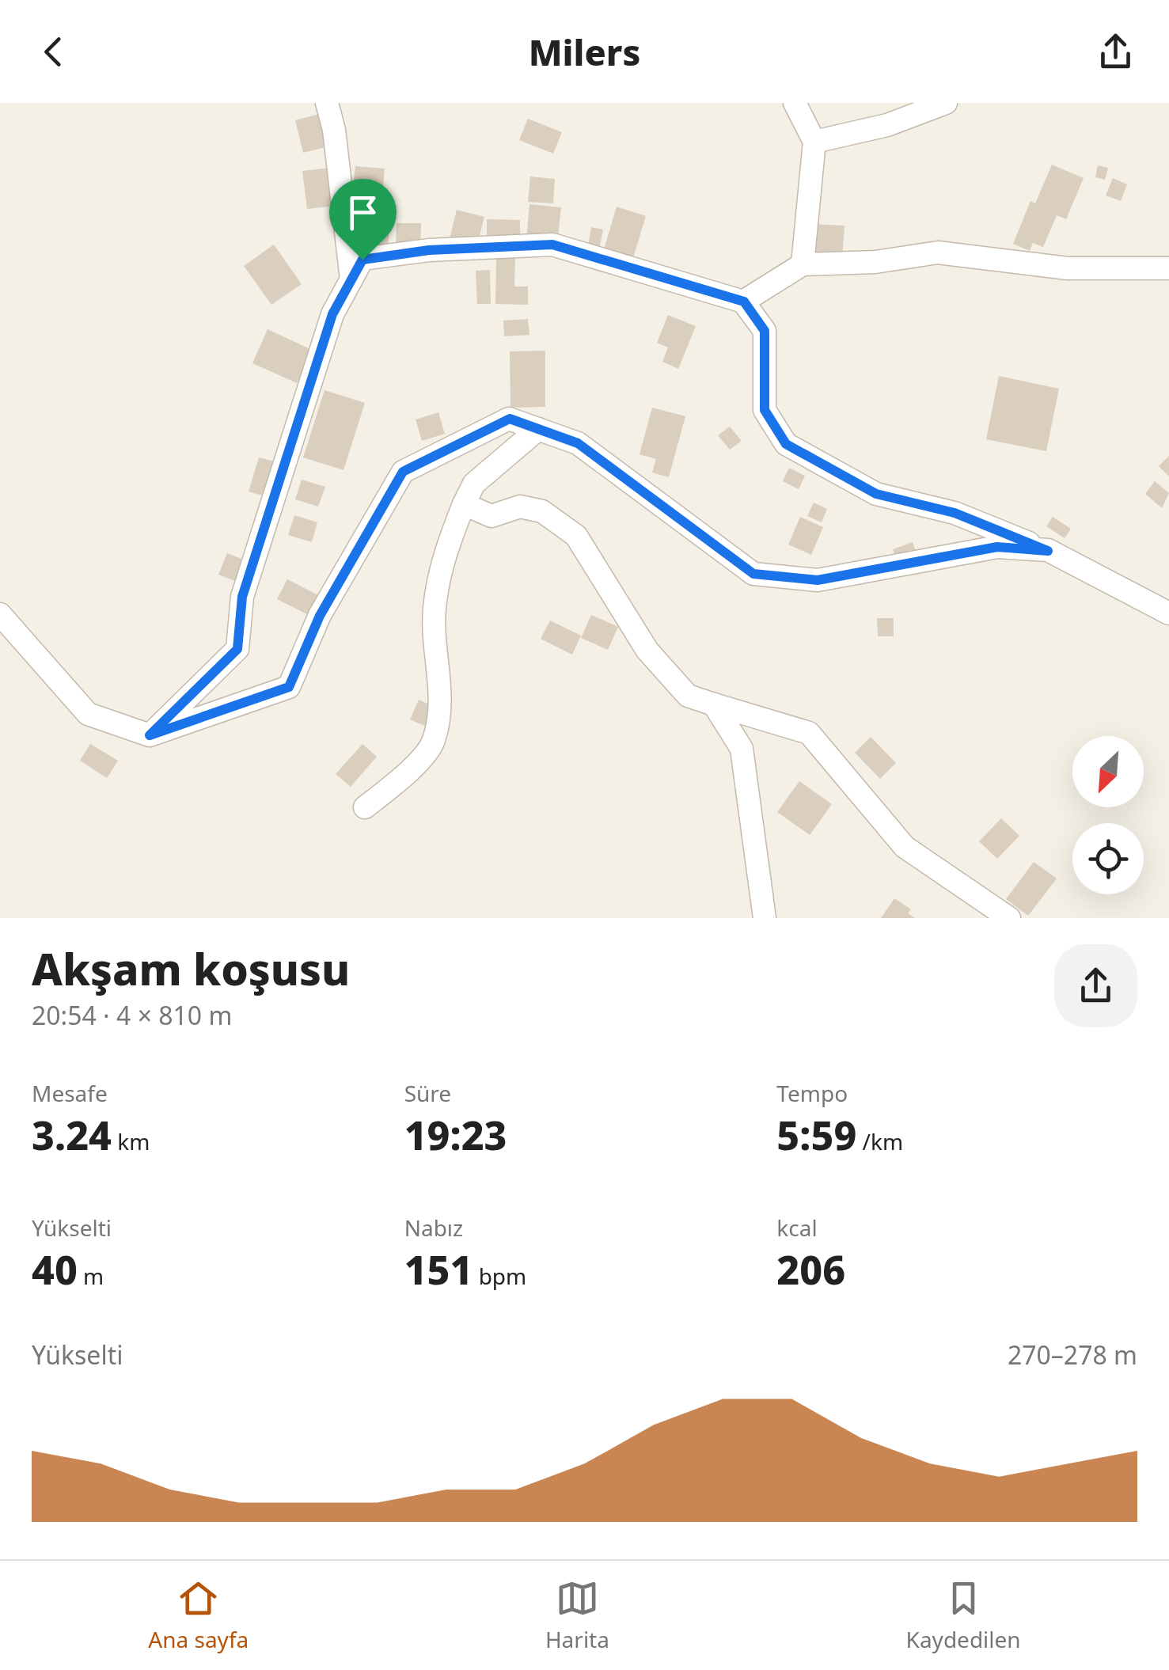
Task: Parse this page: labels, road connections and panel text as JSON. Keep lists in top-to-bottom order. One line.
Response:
{"north":"bottom left","page":{"header":"Milers","heading":["Akşam koşusu","20:54 · 4 × 810 m"],"stats":[["Mesafe","3.24 km"],["Süre","19:23"],["Tempo","5:59 /km"],["Yükselti","40 m"],["Nabız","151 bpm"],["kcal","206"]],"chart":["Yükselti","270–278 m"],"tabs":["Ana sayfa","Harita","Kaydedilen"]}}
